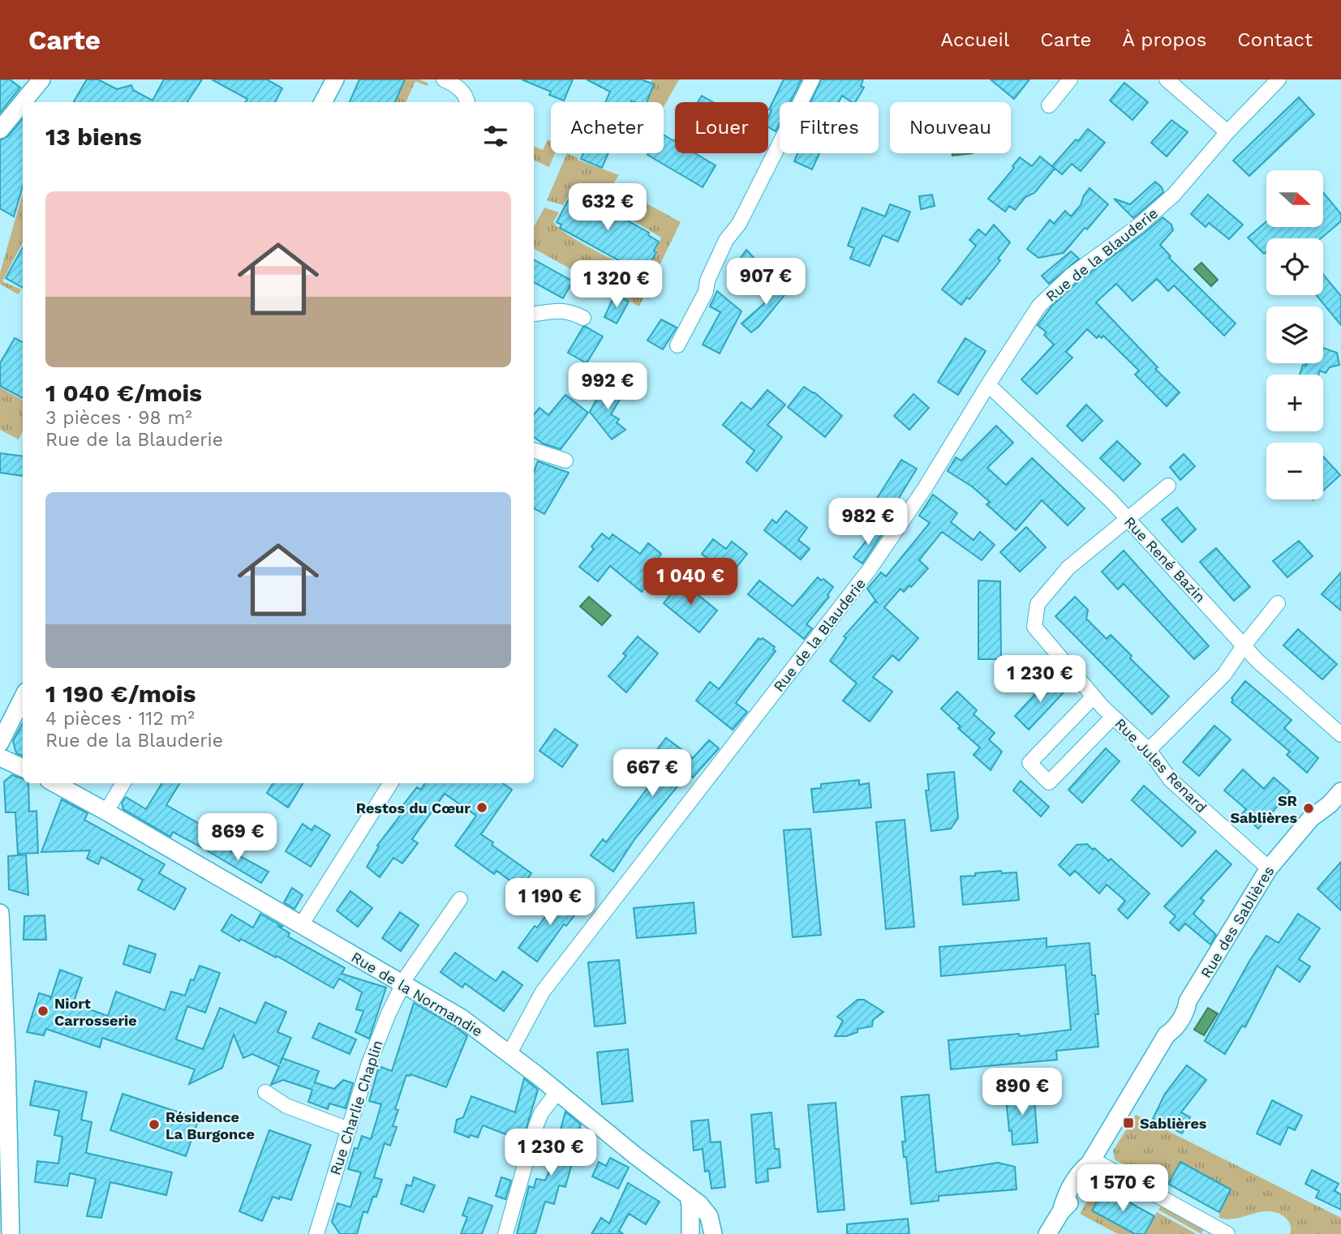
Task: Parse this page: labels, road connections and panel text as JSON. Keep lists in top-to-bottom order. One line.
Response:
{"streets":{"street":["Rue de la Blauderie","Rue René Bazin","Rue Jules Renard","Rue des Sablières","Rue de la Normandie","Rue Charlie Chaplin"]},"crossings":[["Rue de la Blauderie","Rue René Bazin"],["Rue de la Blauderie","Rue de la Normandie"],["Rue René Bazin","Rue Jules Renard"],["Rue Jules Renard","Rue des Sablières"],["Rue de la Normandie","Rue Charlie Chaplin"]],"places":{"other":["Restos du Cœur","SR Sablières","Niort Carrosserie","Résidence La Burgonce"],"transit":["Sablières"]},"north":"right","page":{"header":"Carte","nav":["Accueil","Carte","À propos","Contact"],"chip":["Acheter","Louer","Filtres","Nouveau"],"heading":"13 biens","map_buttons":["+","−"],"list":[{"name":"1 040 €/mois","note":"3 pièces · 98 m² · Rue de la Blauderie"},{"name":"1 190 €/mois","note":"4 pièces · 112 m² · Rue de la Blauderie"}],"price":["632 €","907 €","1 320 €","992 €","982 €","1 040 €","1 230 €","667 €","869 €","1 190 €","890 €","1 230 €","1 570 €"]}}
